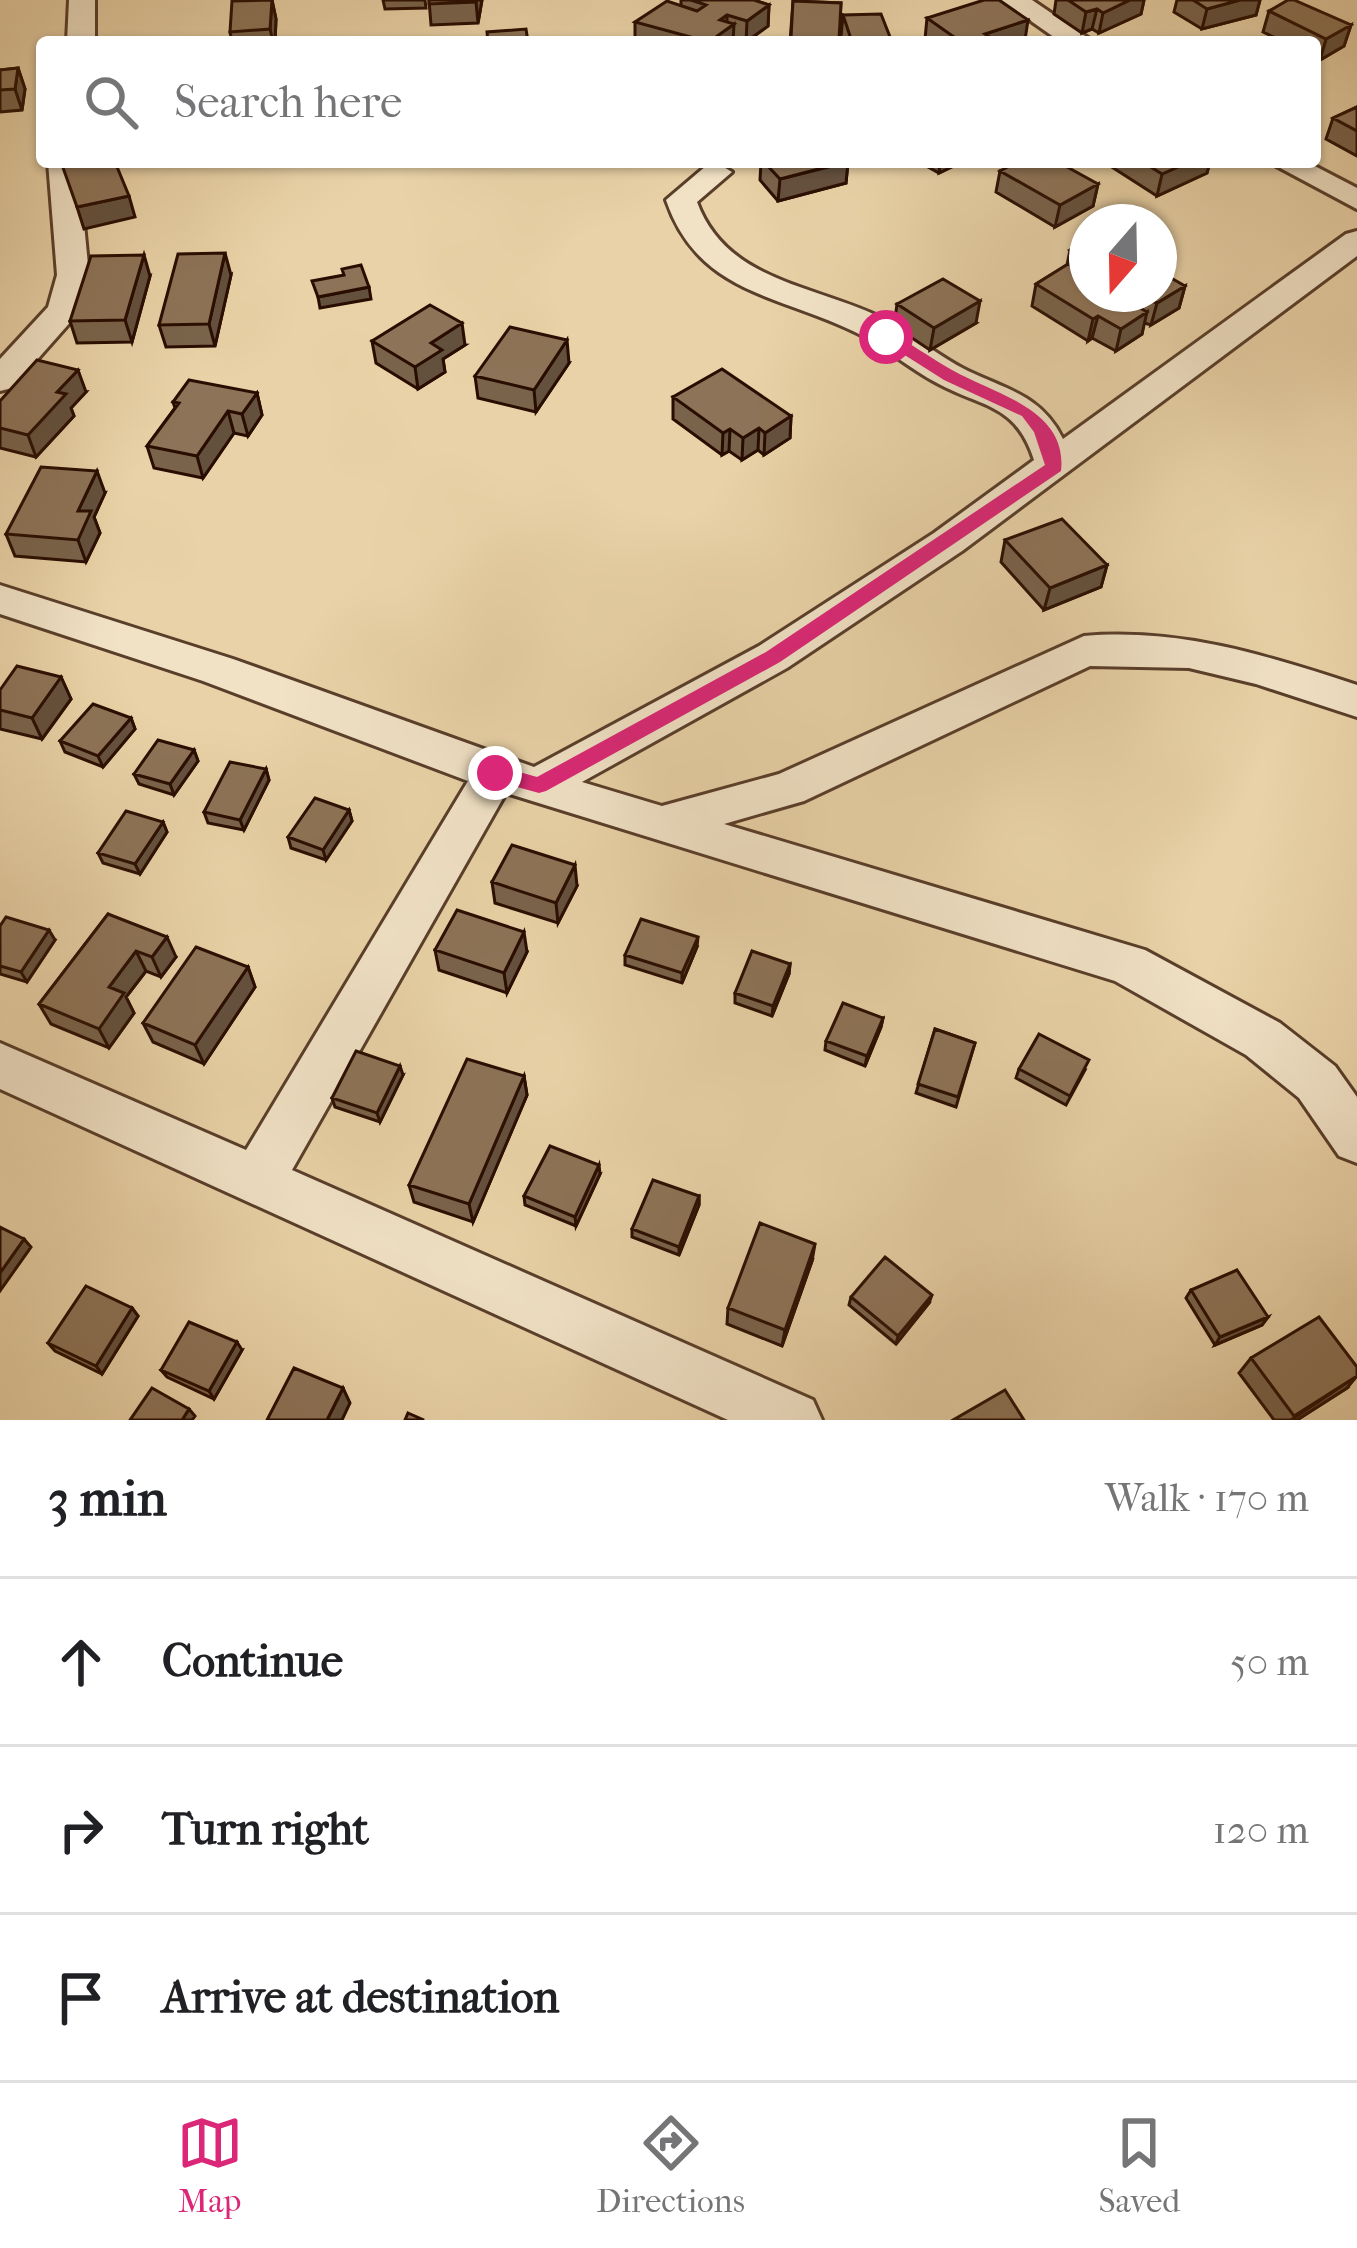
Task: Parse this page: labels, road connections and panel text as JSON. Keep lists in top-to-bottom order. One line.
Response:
{"north":"bottom","page":{"search":"Search here","heading":["3 min","Walk · 170 m"],"list":[["Continue","50 m"],["Turn right","120 m"],"Arrive at destination"],"nav":["Map","Directions","Saved"]}}
